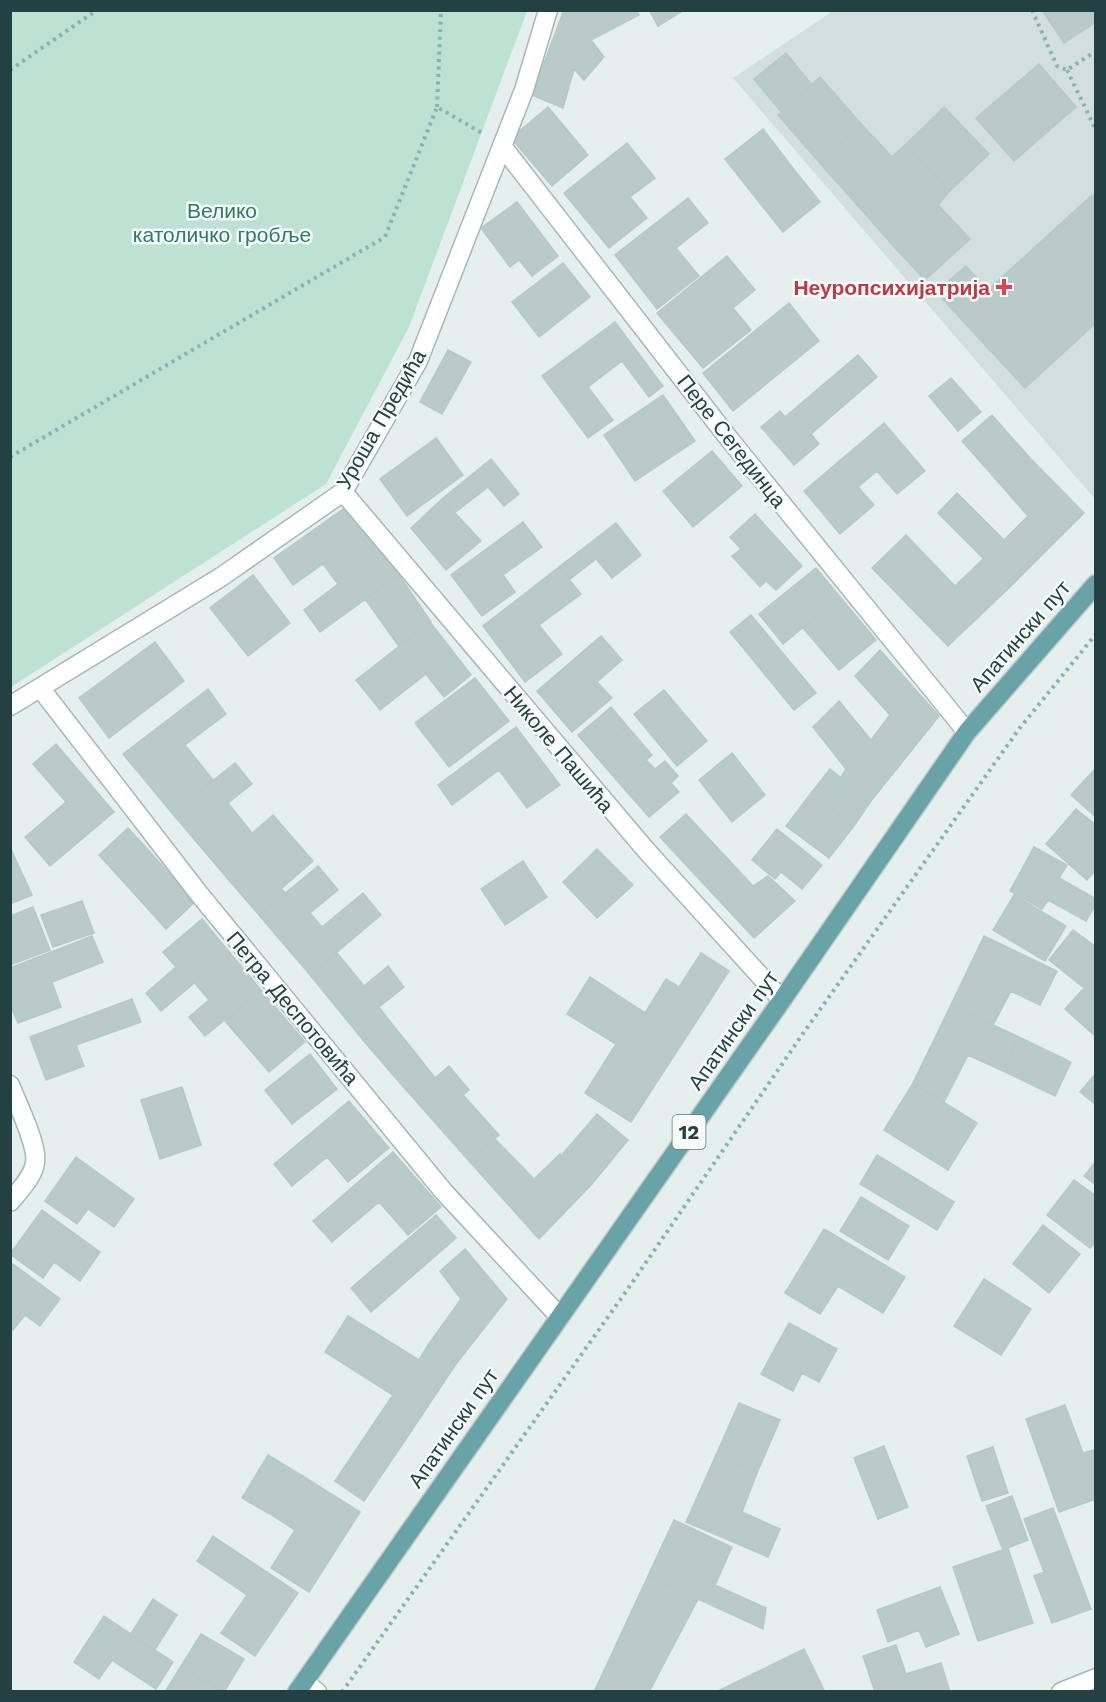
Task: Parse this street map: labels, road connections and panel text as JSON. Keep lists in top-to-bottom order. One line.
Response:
{"streets":{"main road":["Апатински пут","12"],"street":["Уроша Предића","Пере Сегединца","Николе Пашића","Петра Деспотовића"]},"crossings":[["Уроша Предића","Пере Сегединца"],["Уроша Предића","Николе Пашића"],["Уроша Предића","Петра Деспотовића"],["Пере Сегединца","Апатински пут"],["Апатински пут","Николе Пашића"],["Апатински пут","Петра Деспотовића"]],"parks":["Велико католичко гробље"],"places":{"health":["Неуропсихијатрија"]}}
